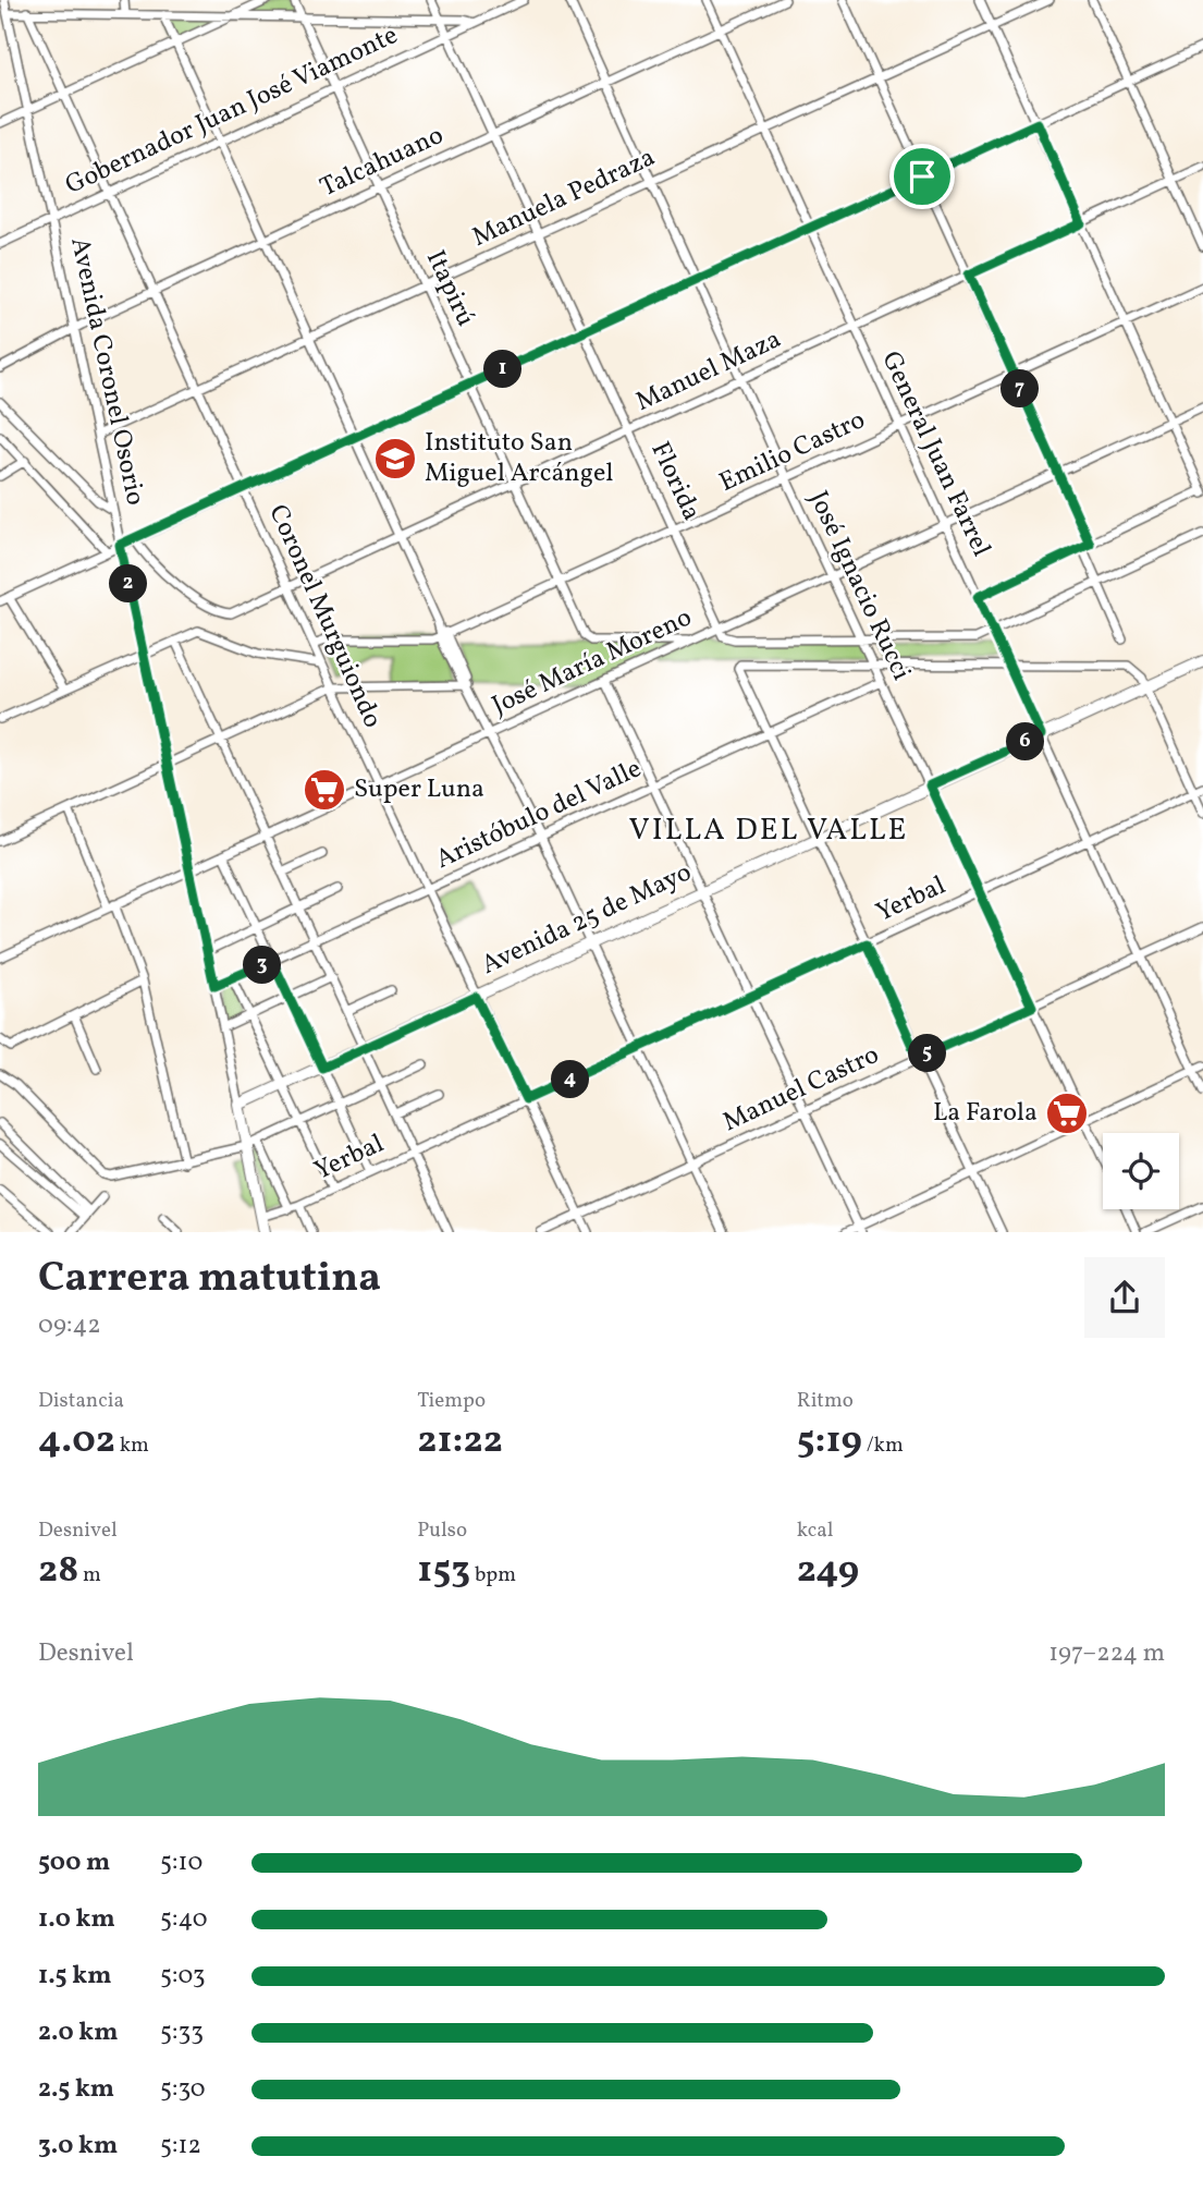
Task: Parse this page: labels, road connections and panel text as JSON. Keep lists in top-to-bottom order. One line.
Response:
{"streets":{"main road":["Avenida Coronel Osorio","Avenida 25 de Mayo"],"street":["Gobernador Juan José Viamonte","Talcahuano","Manuela Pedraza","Itapirú","Manuel Maza","Emilio Castro","General Juan Farrel","Florida","José Ignacio Rucci","Coronel Murguiondo","José María Moreno","Aristóbulo del Valle","Yerbal","Manuel Castro"]},"crossings":[["Gobernador Juan José Viamonte","Itapirú"],["Gobernador Juan José Viamonte","Avenida Coronel Osorio"],["Gobernador Juan José Viamonte","Florida"],["Gobernador Juan José Viamonte","Coronel Murguiondo"],["Talcahuano","Itapirú"],["Talcahuano","Avenida Coronel Osorio"],["Talcahuano","General Juan Farrel"],["Talcahuano","Florida"],["Talcahuano","José Ignacio Rucci"],["Talcahuano","Coronel Murguiondo"],["Manuela Pedraza","Itapirú"],["Manuela Pedraza","Avenida Coronel Osorio"],["Manuela Pedraza","General Juan Farrel"],["Manuela Pedraza","Florida"],["Manuela Pedraza","José Ignacio Rucci"],["Manuela Pedraza","Coronel Murguiondo"],["Itapirú","Manuel Maza"],["Itapirú","Emilio Castro"],["Itapirú","José María Moreno"],["Avenida Coronel Osorio","José María Moreno"],["Avenida Coronel Osorio","Aristóbulo del Valle"],["Avenida Coronel Osorio","Yerbal"],["Avenida Coronel Osorio","Avenida 25 de Mayo"],["Manuel Maza","General Juan Farrel"],["Manuel Maza","Florida"],["Manuel Maza","José Ignacio Rucci"],["Manuel Maza","Coronel Murguiondo"],["Emilio Castro","General Juan Farrel"],["Emilio Castro","Florida"],["Emilio Castro","José Ignacio Rucci"],["Emilio Castro","Coronel Murguiondo"],["General Juan Farrel","José María Moreno"],["General Juan Farrel","Yerbal"],["General Juan Farrel","Avenida 25 de Mayo"],["General Juan Farrel","Manuel Castro"],["Florida","José María Moreno"],["José Ignacio Rucci","José María Moreno"],["José Ignacio Rucci","Aristóbulo del Valle"],["José Ignacio Rucci","Yerbal"],["José Ignacio Rucci","Avenida 25 de Mayo"],["José Ignacio Rucci","Manuel Castro"],["Coronel Murguiondo","José María Moreno"],["Coronel Murguiondo","Aristóbulo del Valle"],["Coronel Murguiondo","Yerbal"],["Coronel Murguiondo","Avenida 25 de Mayo"],["Coronel Murguiondo","Manuel Castro"]],"districts":["VILLA DEL VALLE"],"places":{"school or university":["Instituto San Miguel Arcángel"],"supermarket":["Super Luna","La Farola"]},"page":{"pins":["1","7","2","6","3","5","4"],"heading":["Carrera matutina","09:42"],"stats":[["Distancia","4.02 km"],["Tiempo","21:22"],["Ritmo","5:19 /km"],["Desnivel","28 m"],["Pulso","153 bpm"],["kcal","249"]],"chart":["Desnivel","197–224 m"],"list":[{"name":"500 m","note":"5:10"},{"name":"1.0 km","note":"5:40"},{"name":"1.5 km","note":"5:03"},{"name":"2.0 km","note":"5:33"},{"name":"2.5 km","note":"5:30"},{"name":"3.0 km","note":"5:12"}]}}
